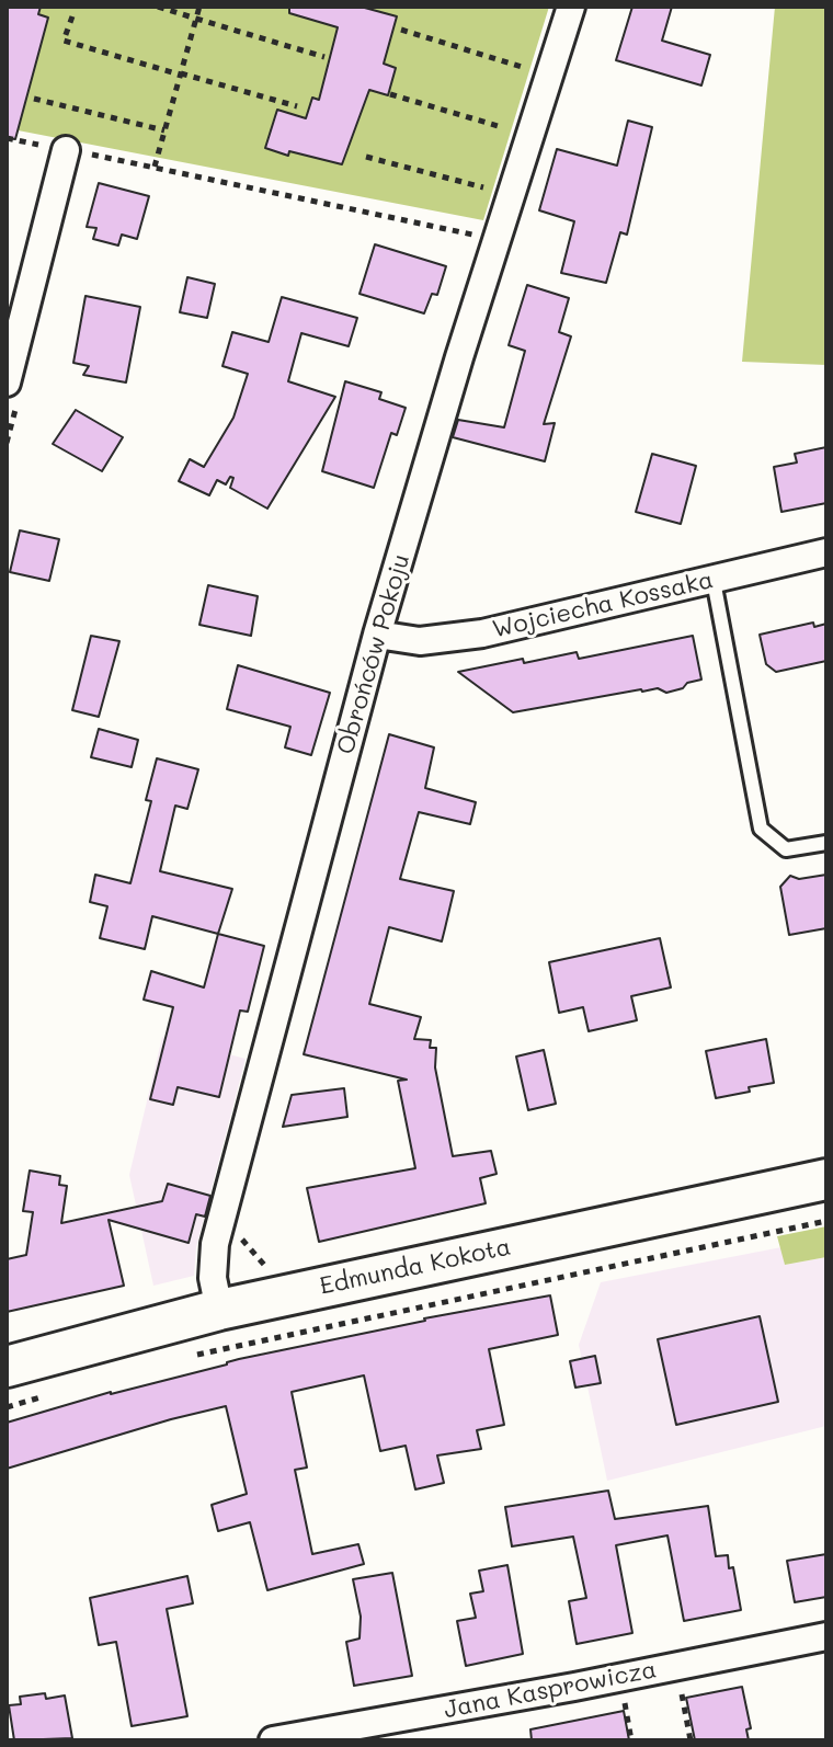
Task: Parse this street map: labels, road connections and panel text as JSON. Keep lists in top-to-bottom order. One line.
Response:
{"streets":{"street":["Wojciecha Kossaka","Obrońców Pokoju","Edmunda Kokota","Jana Kasprowicza"]},"crossings":[["Wojciecha Kossaka","Obrońców Pokoju"],["Obrońców Pokoju","Edmunda Kokota"]]}
